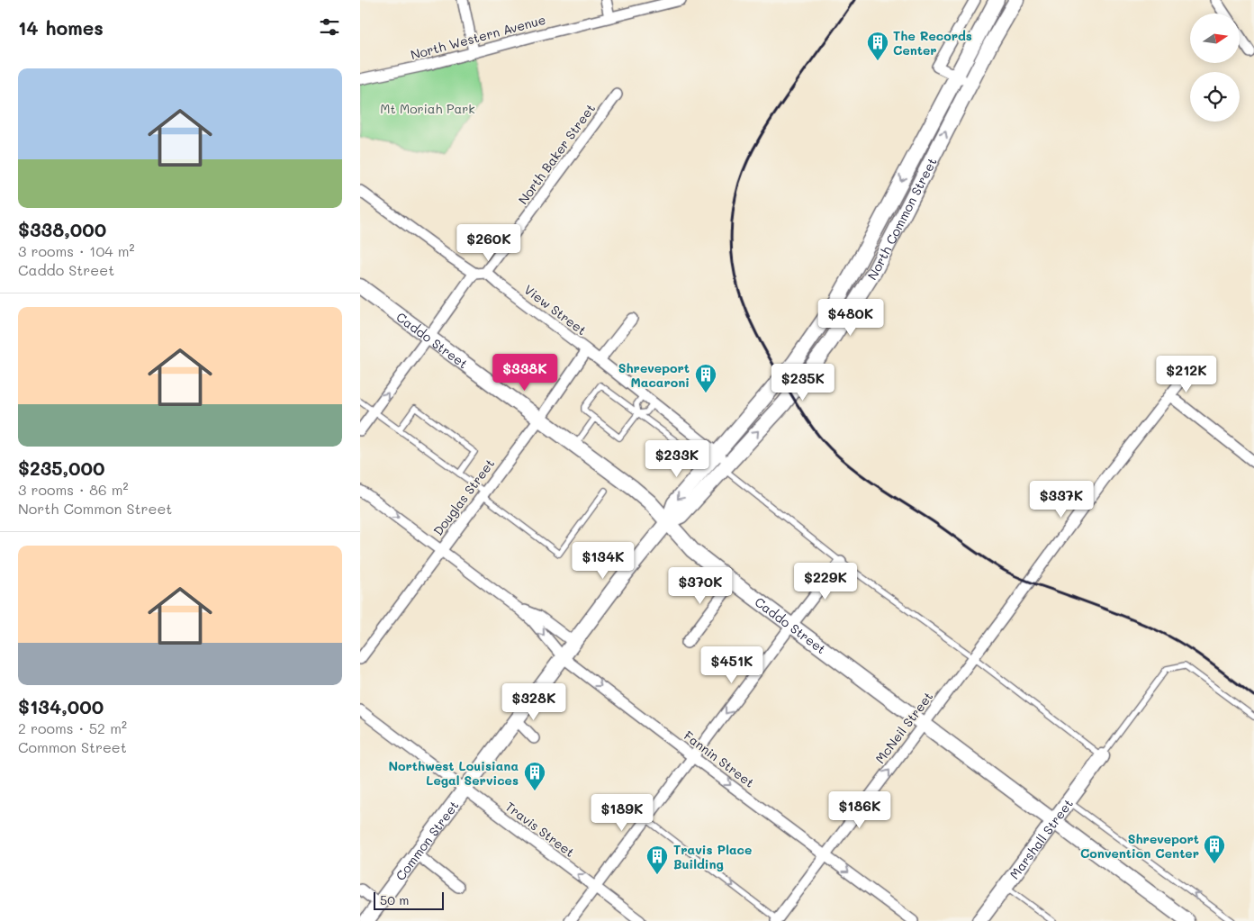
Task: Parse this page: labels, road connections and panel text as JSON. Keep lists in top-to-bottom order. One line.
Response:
{"streets":{"main road":["North Common Street","Caddo Street","Marshall Street","Common Street"],"street":["North Western Avenue","North Baker Street","View Street","Douglas Street","McNeil Street","Fannin Street","Travis Street"]},"crossings":[["North Baker Street","View Street"],["North Common Street","View Street"],["North Common Street","Common Street"],["View Street","Douglas Street"],["View Street","Common Street"],["Caddo Street","Douglas Street"],["Caddo Street","McNeil Street"],["Caddo Street","Marshall Street"],["Caddo Street","Common Street"],["Douglas Street","Fannin Street"],["McNeil Street","Fannin Street"],["Fannin Street","Common Street"],["Travis Street","Common Street"]],"one_way":["Fannin Street"],"parks":["Mt Moriah Park"],"places":{"building":["The Records Center","Shreveport Macaroni","Northwest Louisiana Legal Services","Shreveport Convention Center","Travis Place Building"]},"scale_bar":"50 m","north":"right","page":{"heading":"14 homes","list":[{"name":"$338,000","note":"3 rooms · 104 m² · Caddo Street"},{"name":"$235,000","note":"3 rooms · 86 m² · North Common Street"},{"name":"$134,000","note":"2 rooms · 52 m² · Common Street"}],"price":["$260K","$480K","$338K","$212K","$235K","$233K","$337K","$134K","$229K","$370K","$451K","$328K","$186K","$189K"],"scale":"50 m"}}
